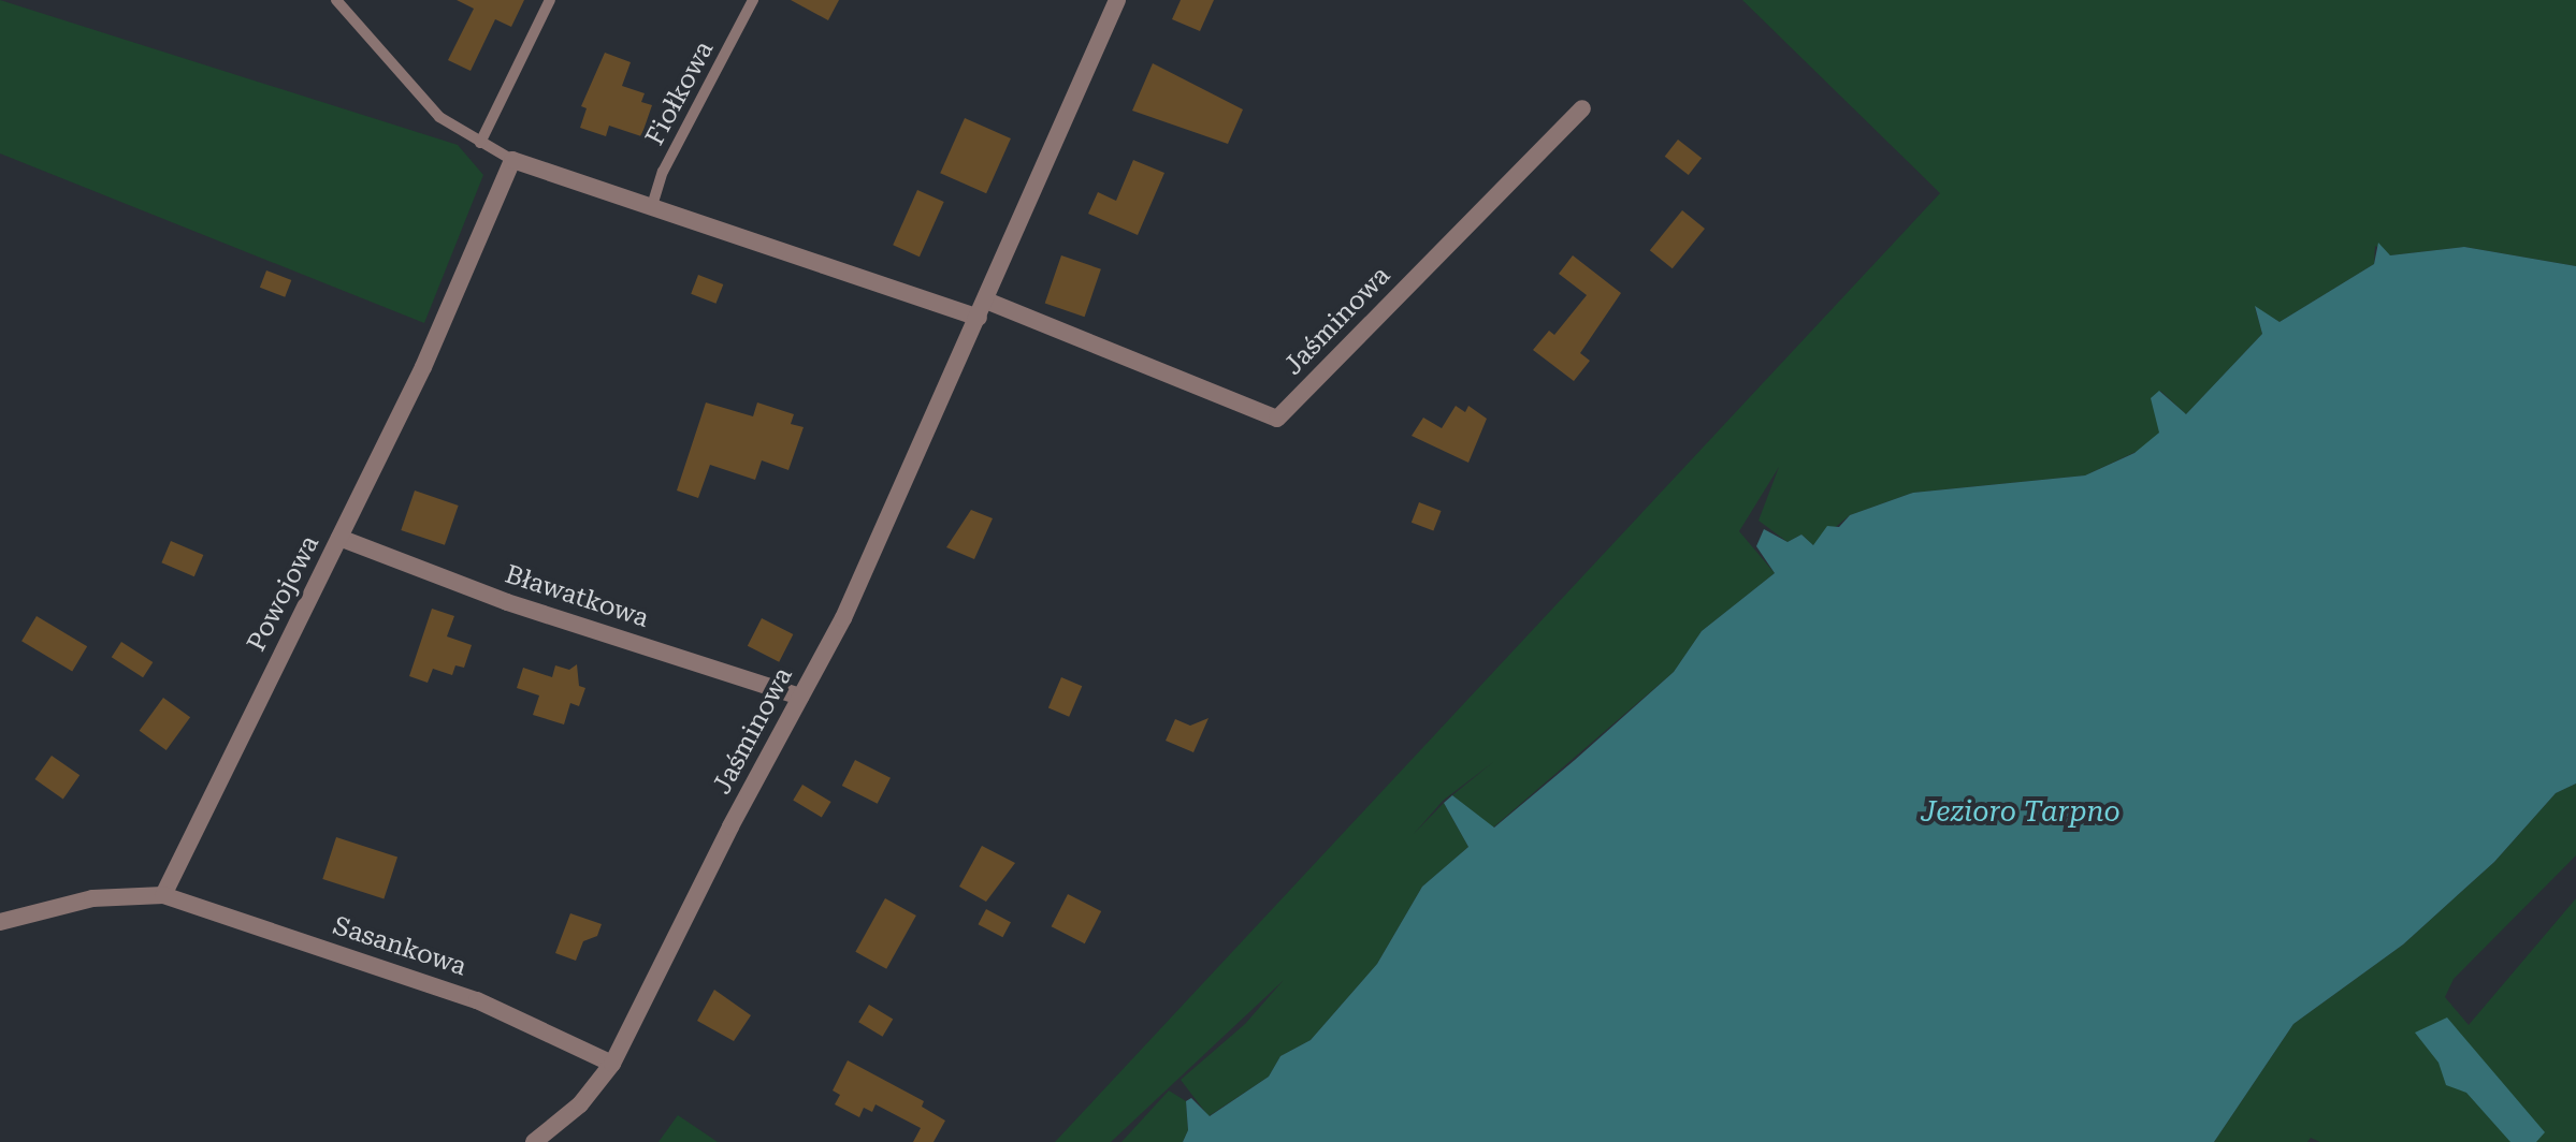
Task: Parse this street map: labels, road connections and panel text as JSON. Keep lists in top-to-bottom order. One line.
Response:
{"streets":{"street":["Jaśminowa","Powojowa","Bławatkowa","Sasankowa"],"lane":["Fiołkowa"]},"crossings":[["Fiołkowa","Jaśminowa"],["Jaśminowa","Powojowa"],["Jaśminowa","Bławatkowa"],["Jaśminowa","Sasankowa"],["Powojowa","Bławatkowa"],["Powojowa","Sasankowa"]],"water":["Jezioro Tarpno"]}
